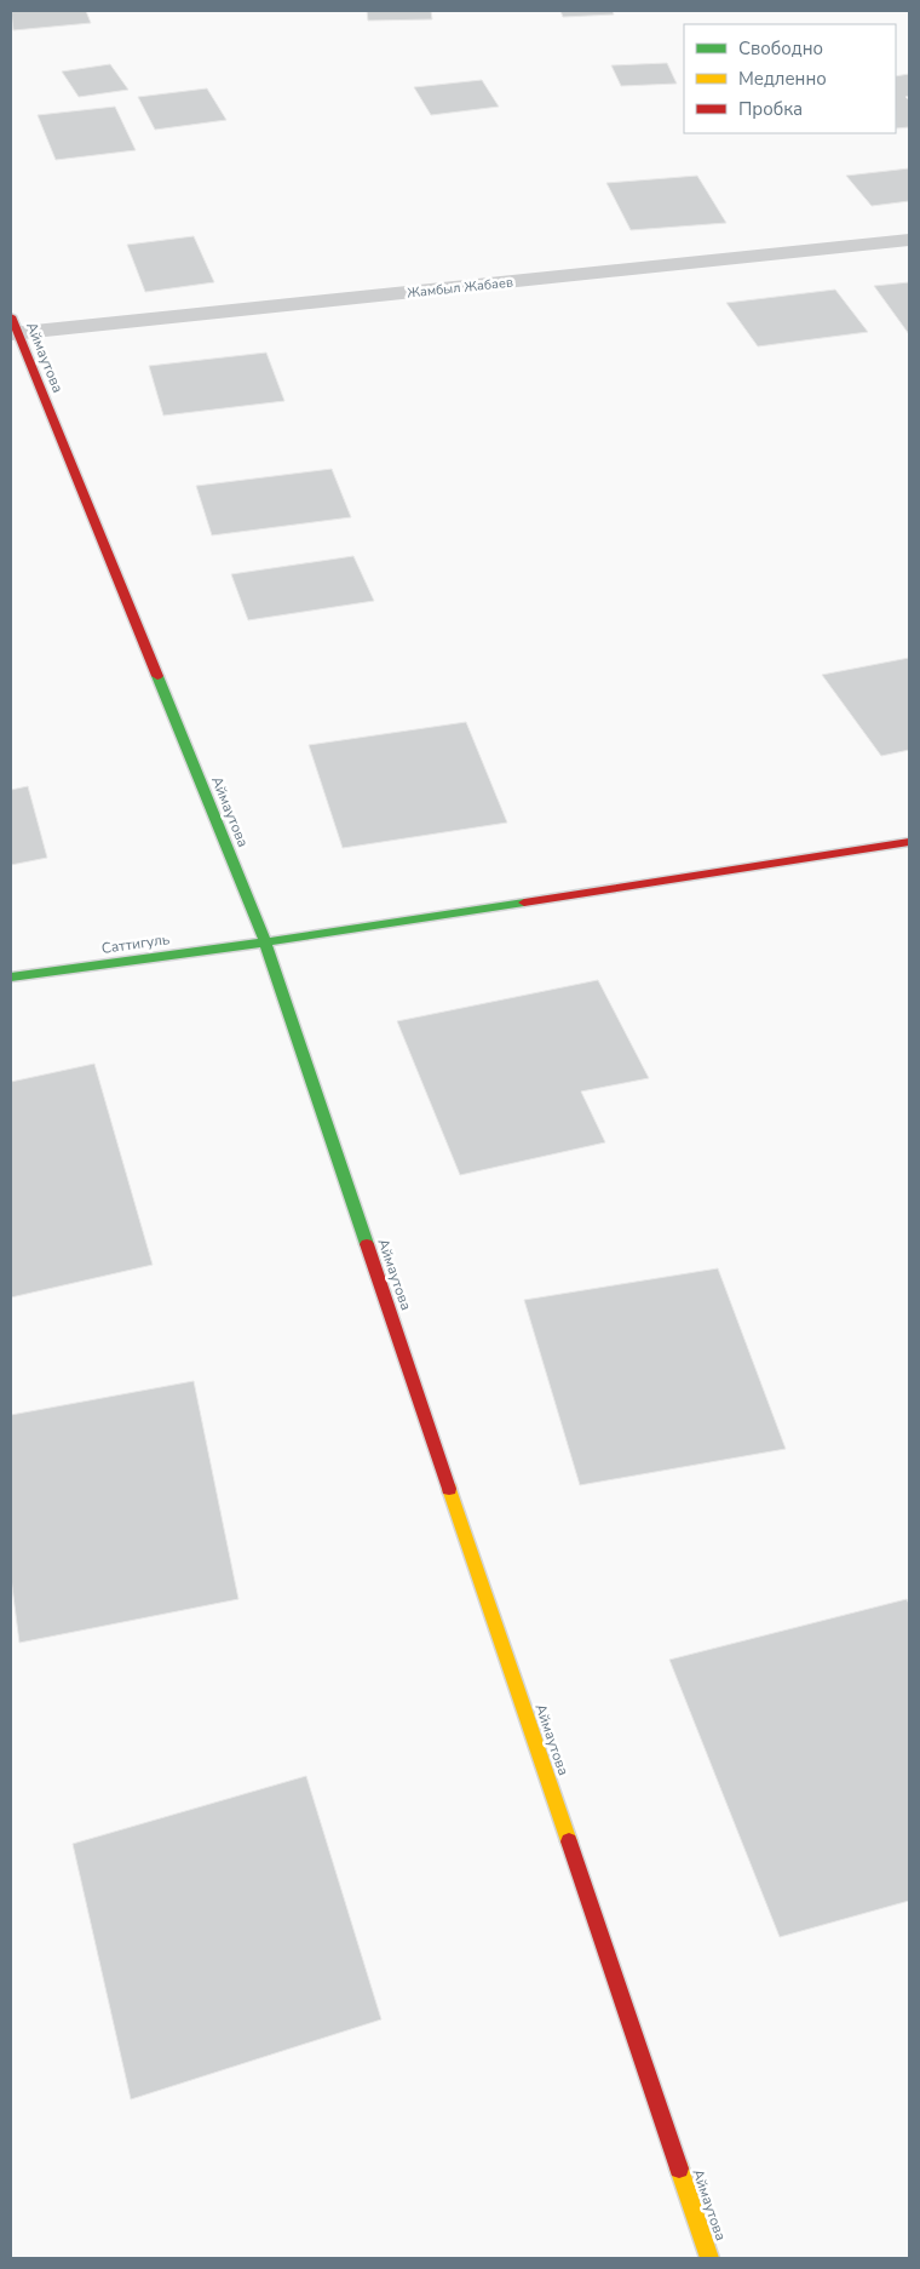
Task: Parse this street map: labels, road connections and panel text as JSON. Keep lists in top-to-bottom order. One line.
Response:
{"streets":{"street":["Жамбыл Жабаев","Аймаутова","Саттигуль"]},"crossings":[["Жамбыл Жабаев","Аймаутова"],["Аймаутова","Саттигуль"]],"legend":["Свободно","Медленно","Пробка"]}
